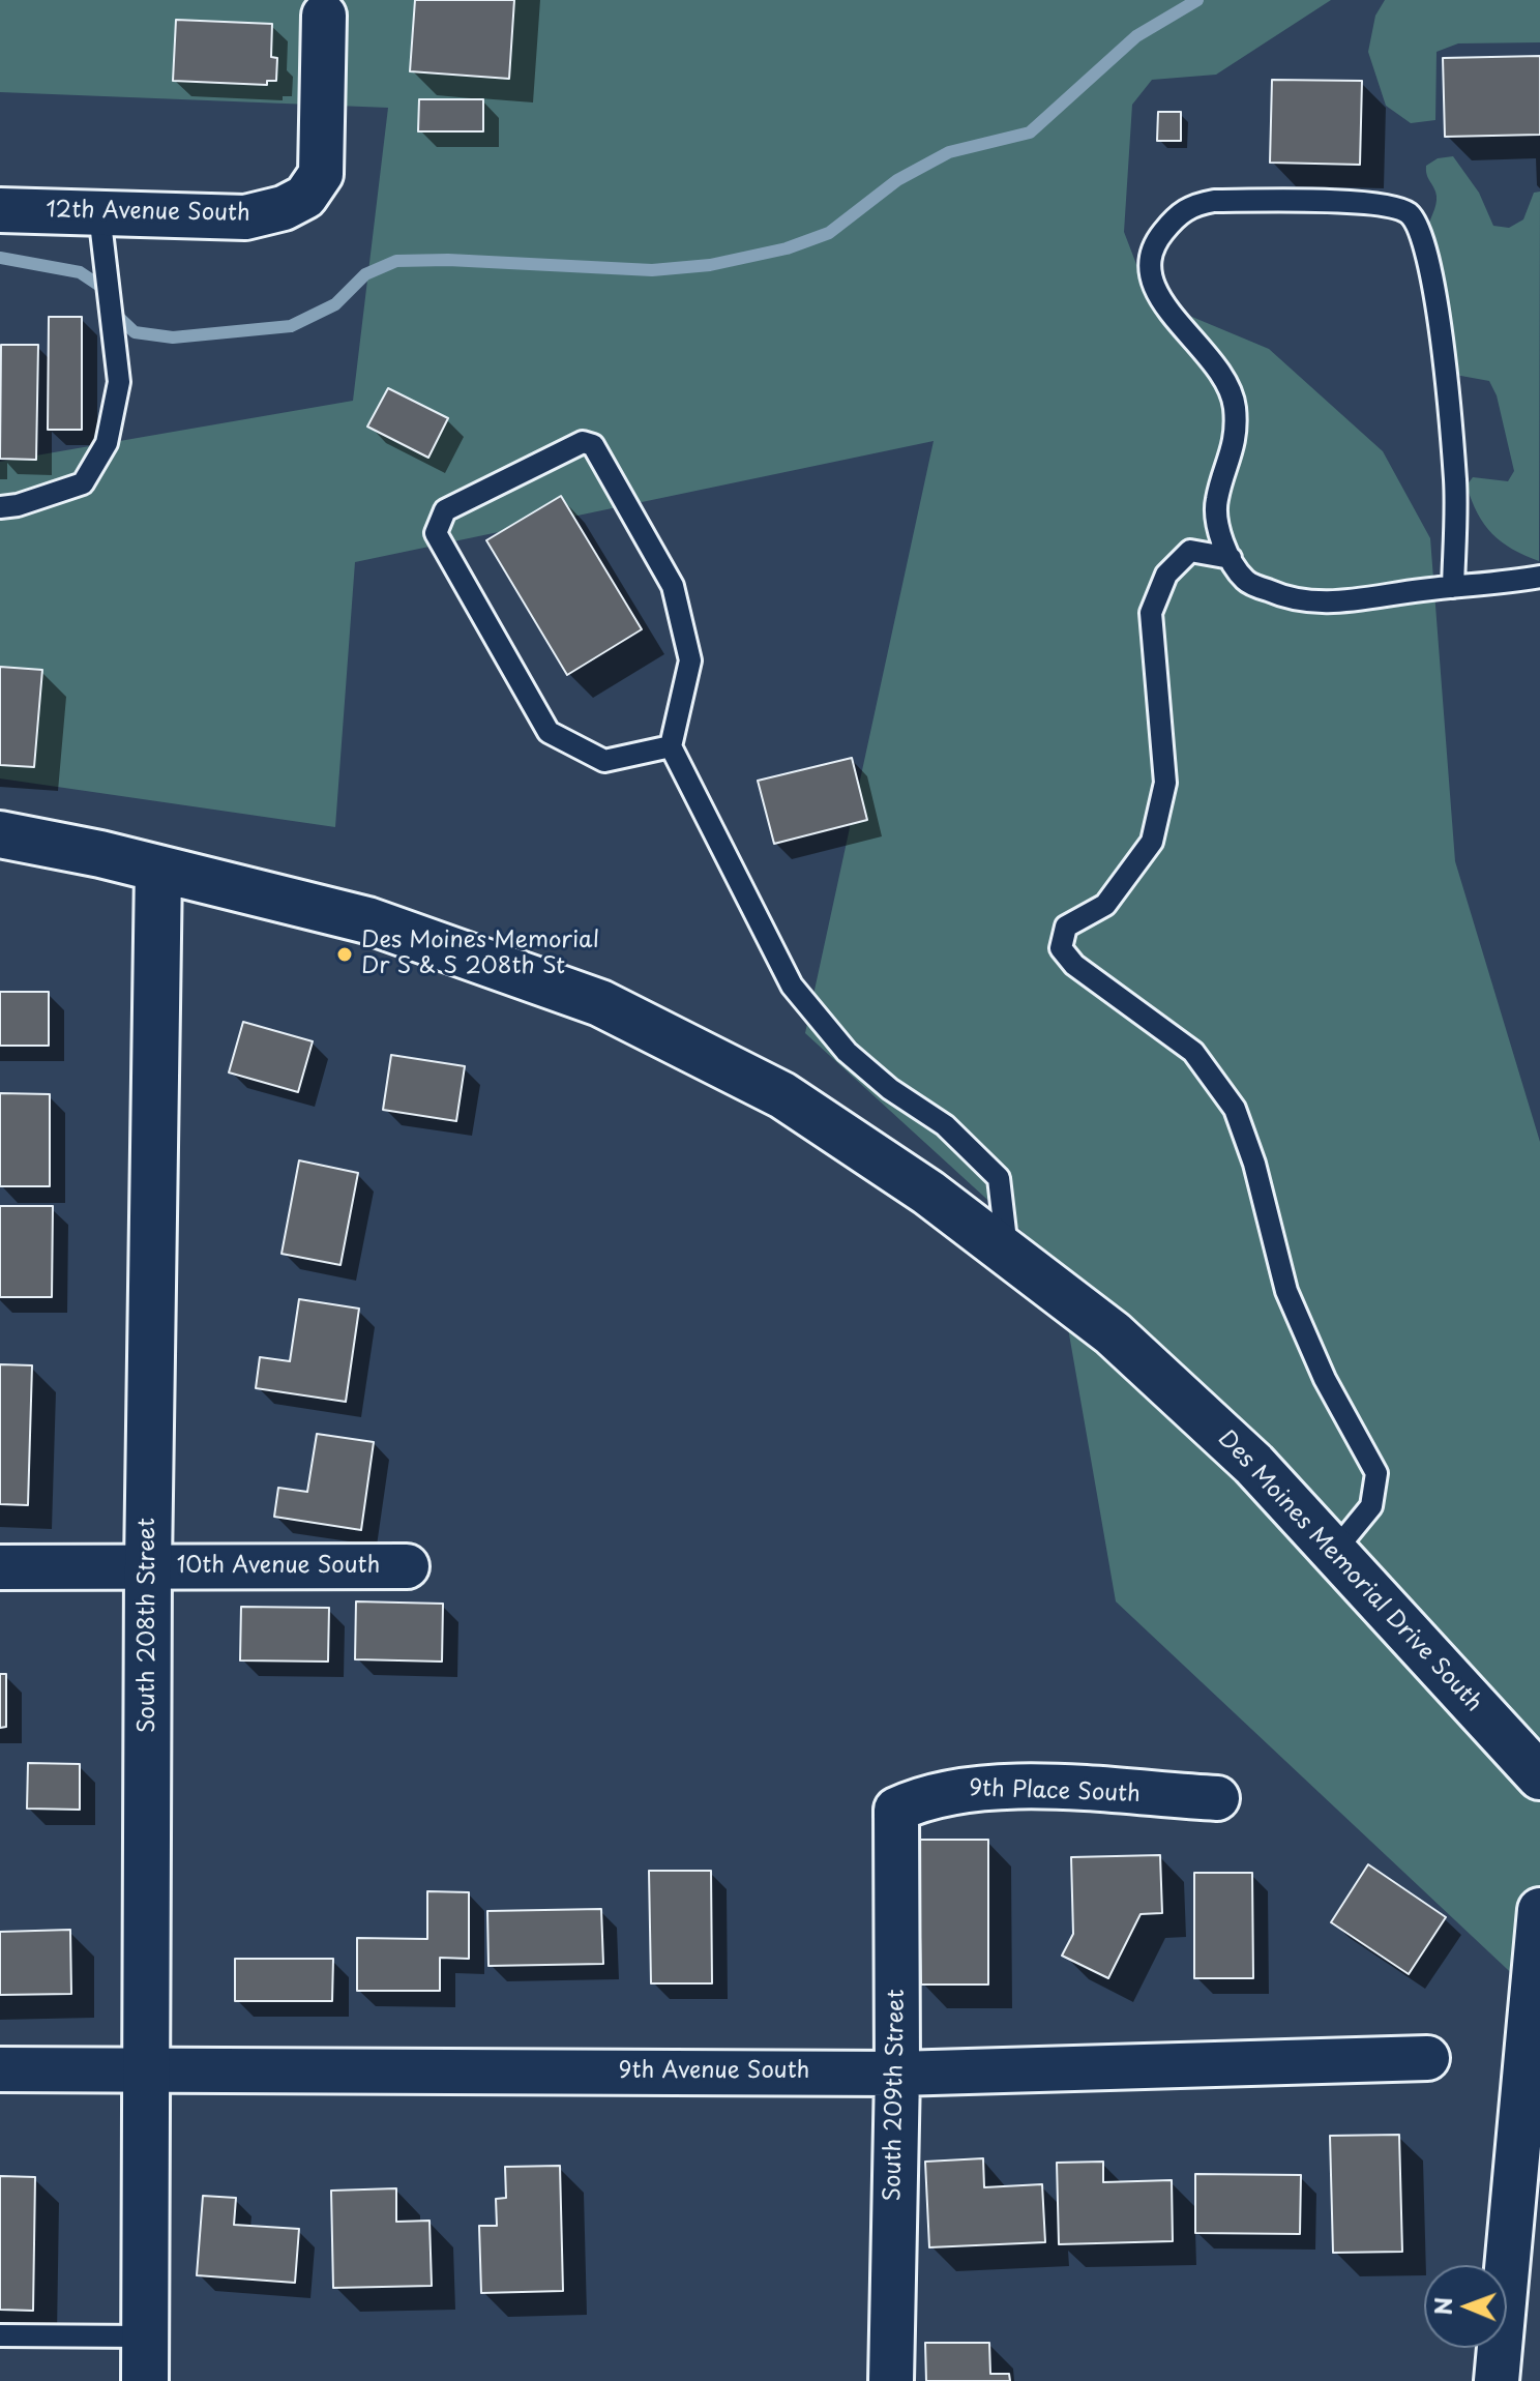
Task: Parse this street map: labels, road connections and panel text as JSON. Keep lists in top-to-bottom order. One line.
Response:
{"streets":{"main road":["Des Moines Memorial Drive South","South 208th Street"],"street":["12th Avenue South","10th Avenue South","9th Place South","9th Avenue South","South 209th Street"]},"crossings":[["10th Avenue South","South 208th Street"],["Des Moines Memorial Drive South","South 208th Street"],["South 208th Street","9th Avenue South"],["9th Place South","South 209th Street"],["9th Avenue South","South 209th Street"]],"places":["Des Moines Memorial Dr S & S 208th St"],"north":"left"}
